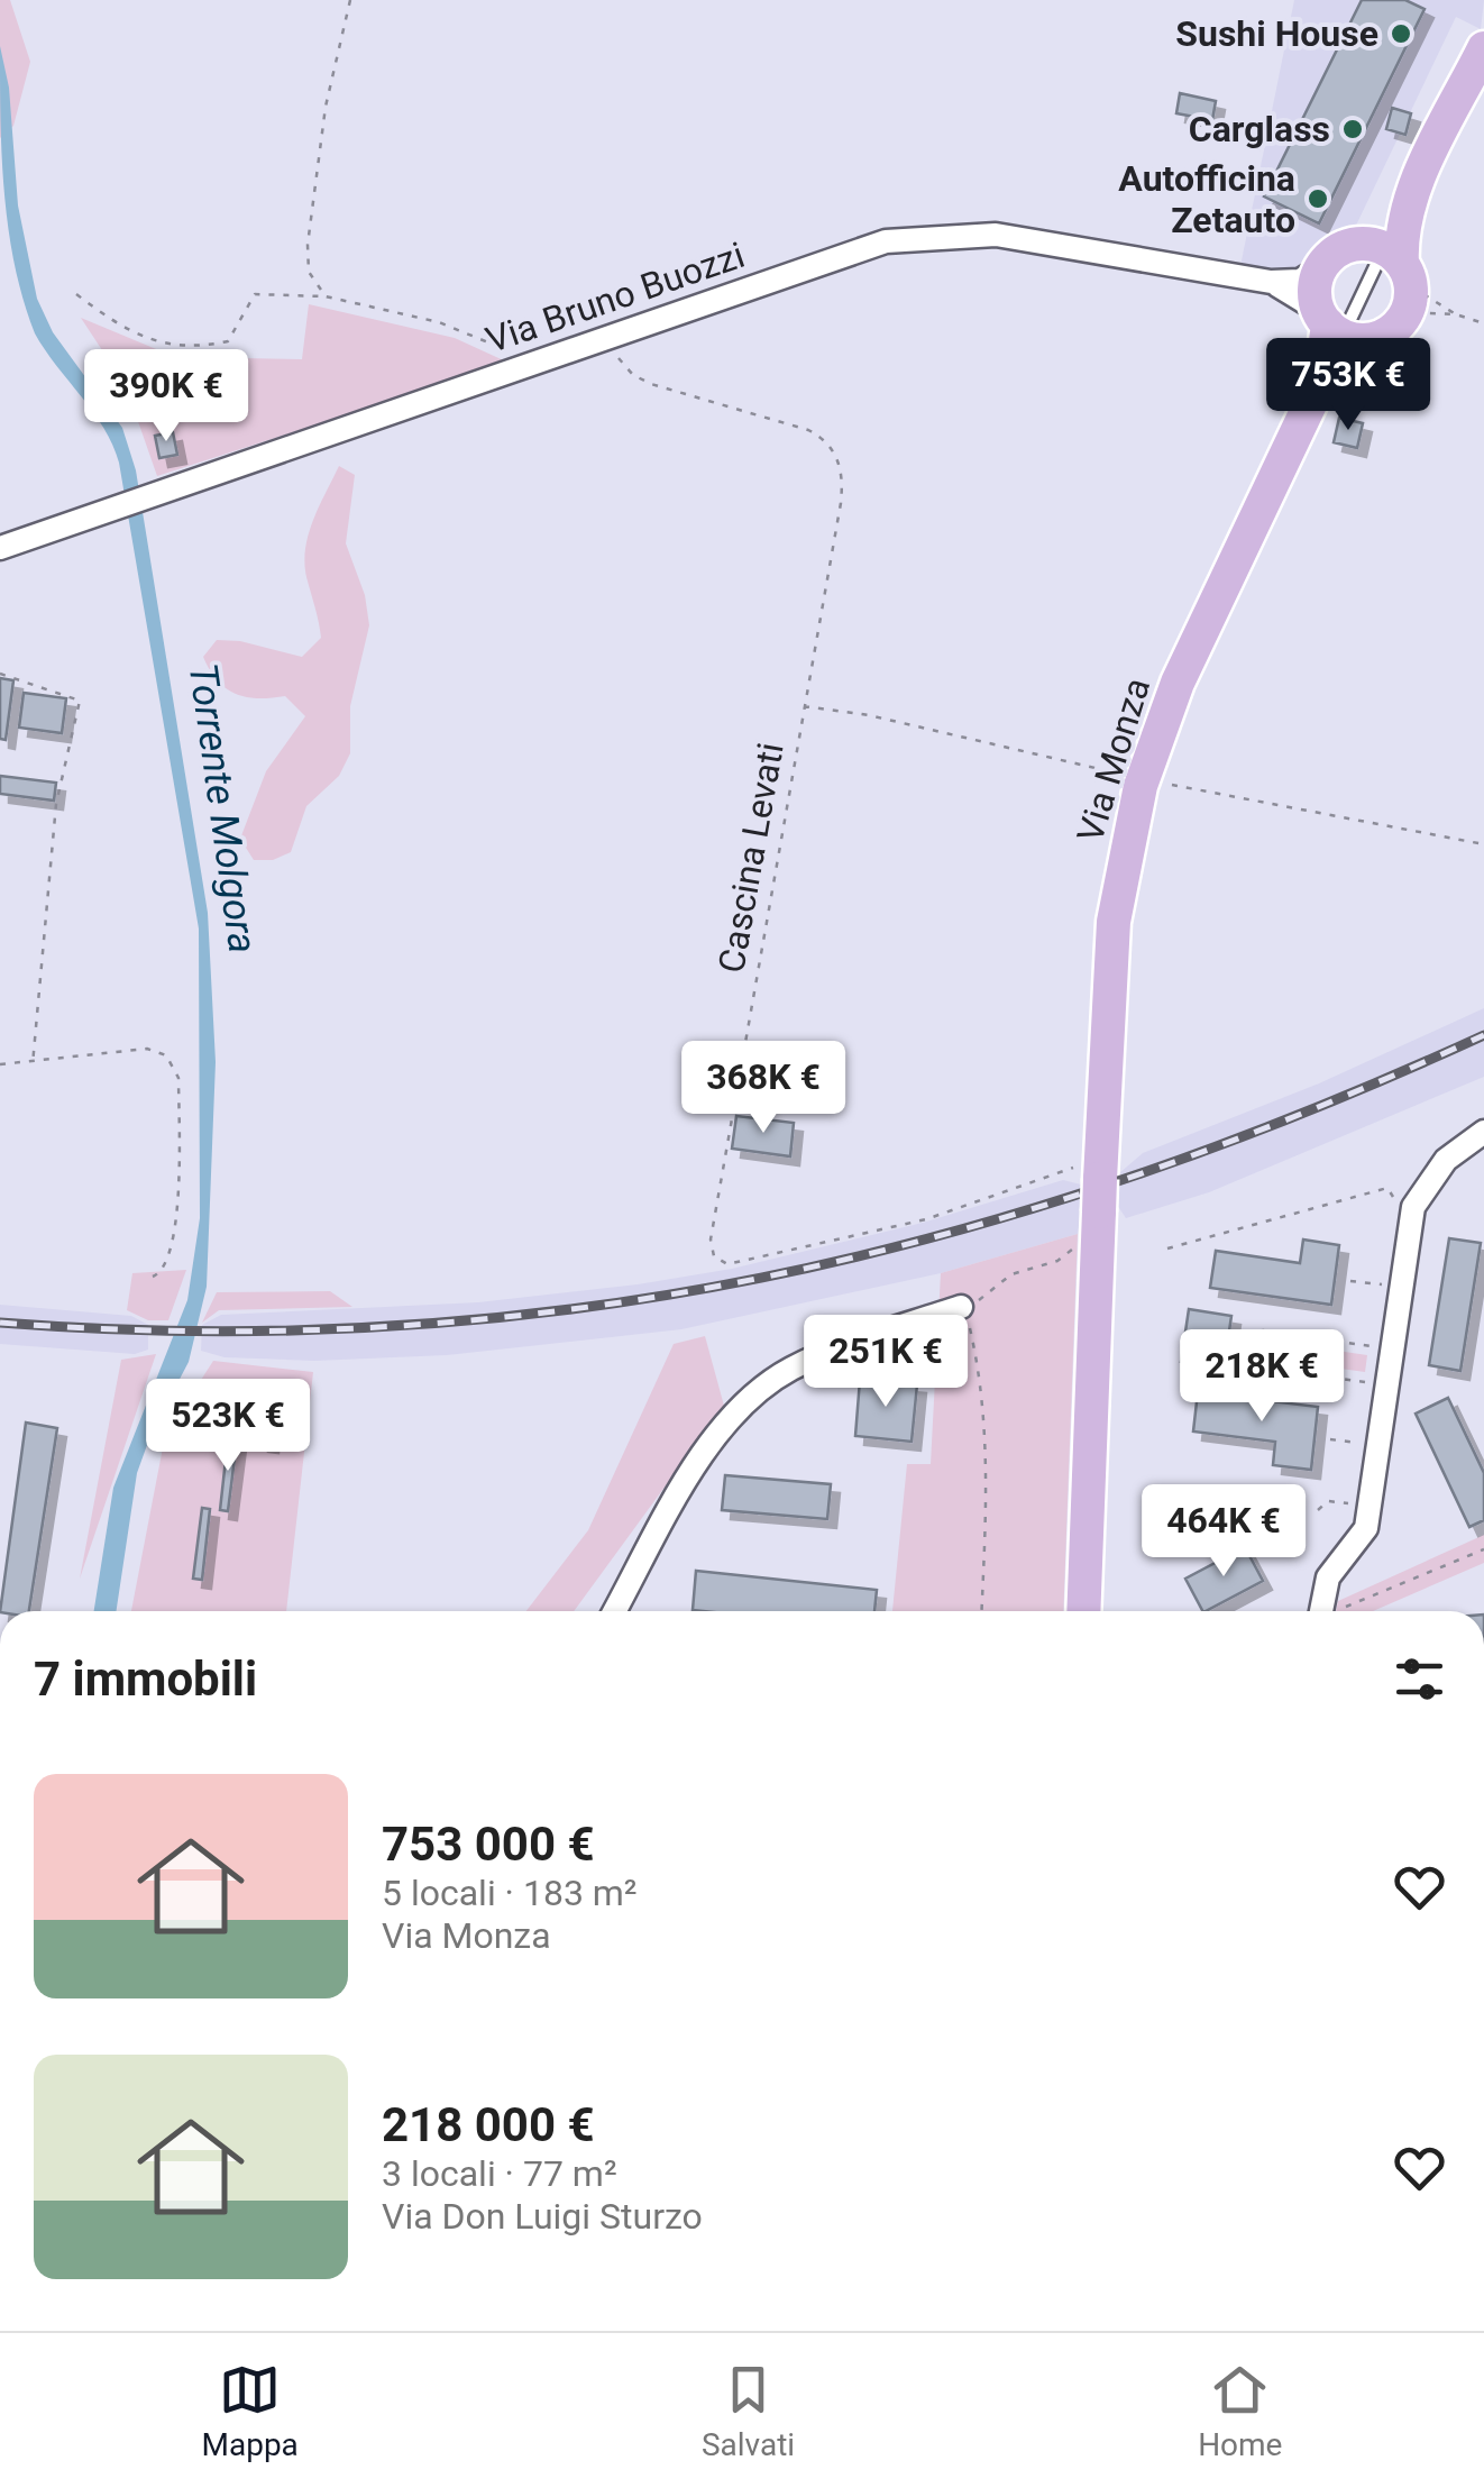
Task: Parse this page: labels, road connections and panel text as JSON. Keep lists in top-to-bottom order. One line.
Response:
{"streets":{"main road":["Via Monza"],"street":["Via Bruno Buozzi"],"path":["Cascina Levati"]},"crossings":[["Via Bruno Buozzi","Via Monza"],["Via Bruno Buozzi","Cascina Levati"],["Via Monza","Cascina Levati"]],"water":["Torrente Molgora"],"places":["Sushi House","Carglass","Autofficina Zetauto"],"page":{"price":["753K €","390K €","368K €","251K €","218K €","523K €","464K €"],"heading":"7 immobili","list":[{"name":"753 000 €","note":"5 locali · 183 m² · Via Monza"},{"name":"218 000 €","note":"3 locali · 77 m² · Via Don Luigi Sturzo"}],"tabs":["Mappa","Salvati","Home"]}}
